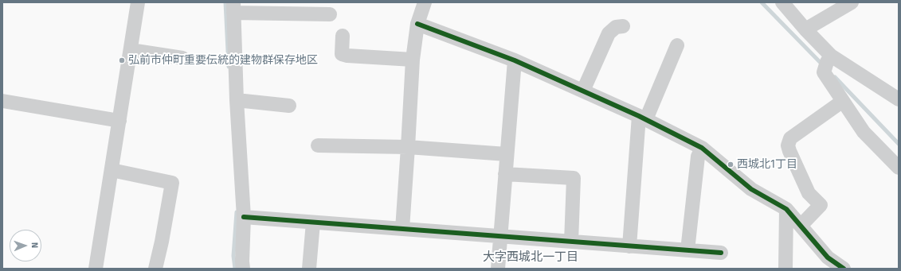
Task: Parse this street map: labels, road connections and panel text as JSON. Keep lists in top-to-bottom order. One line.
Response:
{"districts":["大字西城北一丁目"],"places":["弘前市仲町重要伝統的建物群保存地区","西城北1丁目"],"north":"right"}
